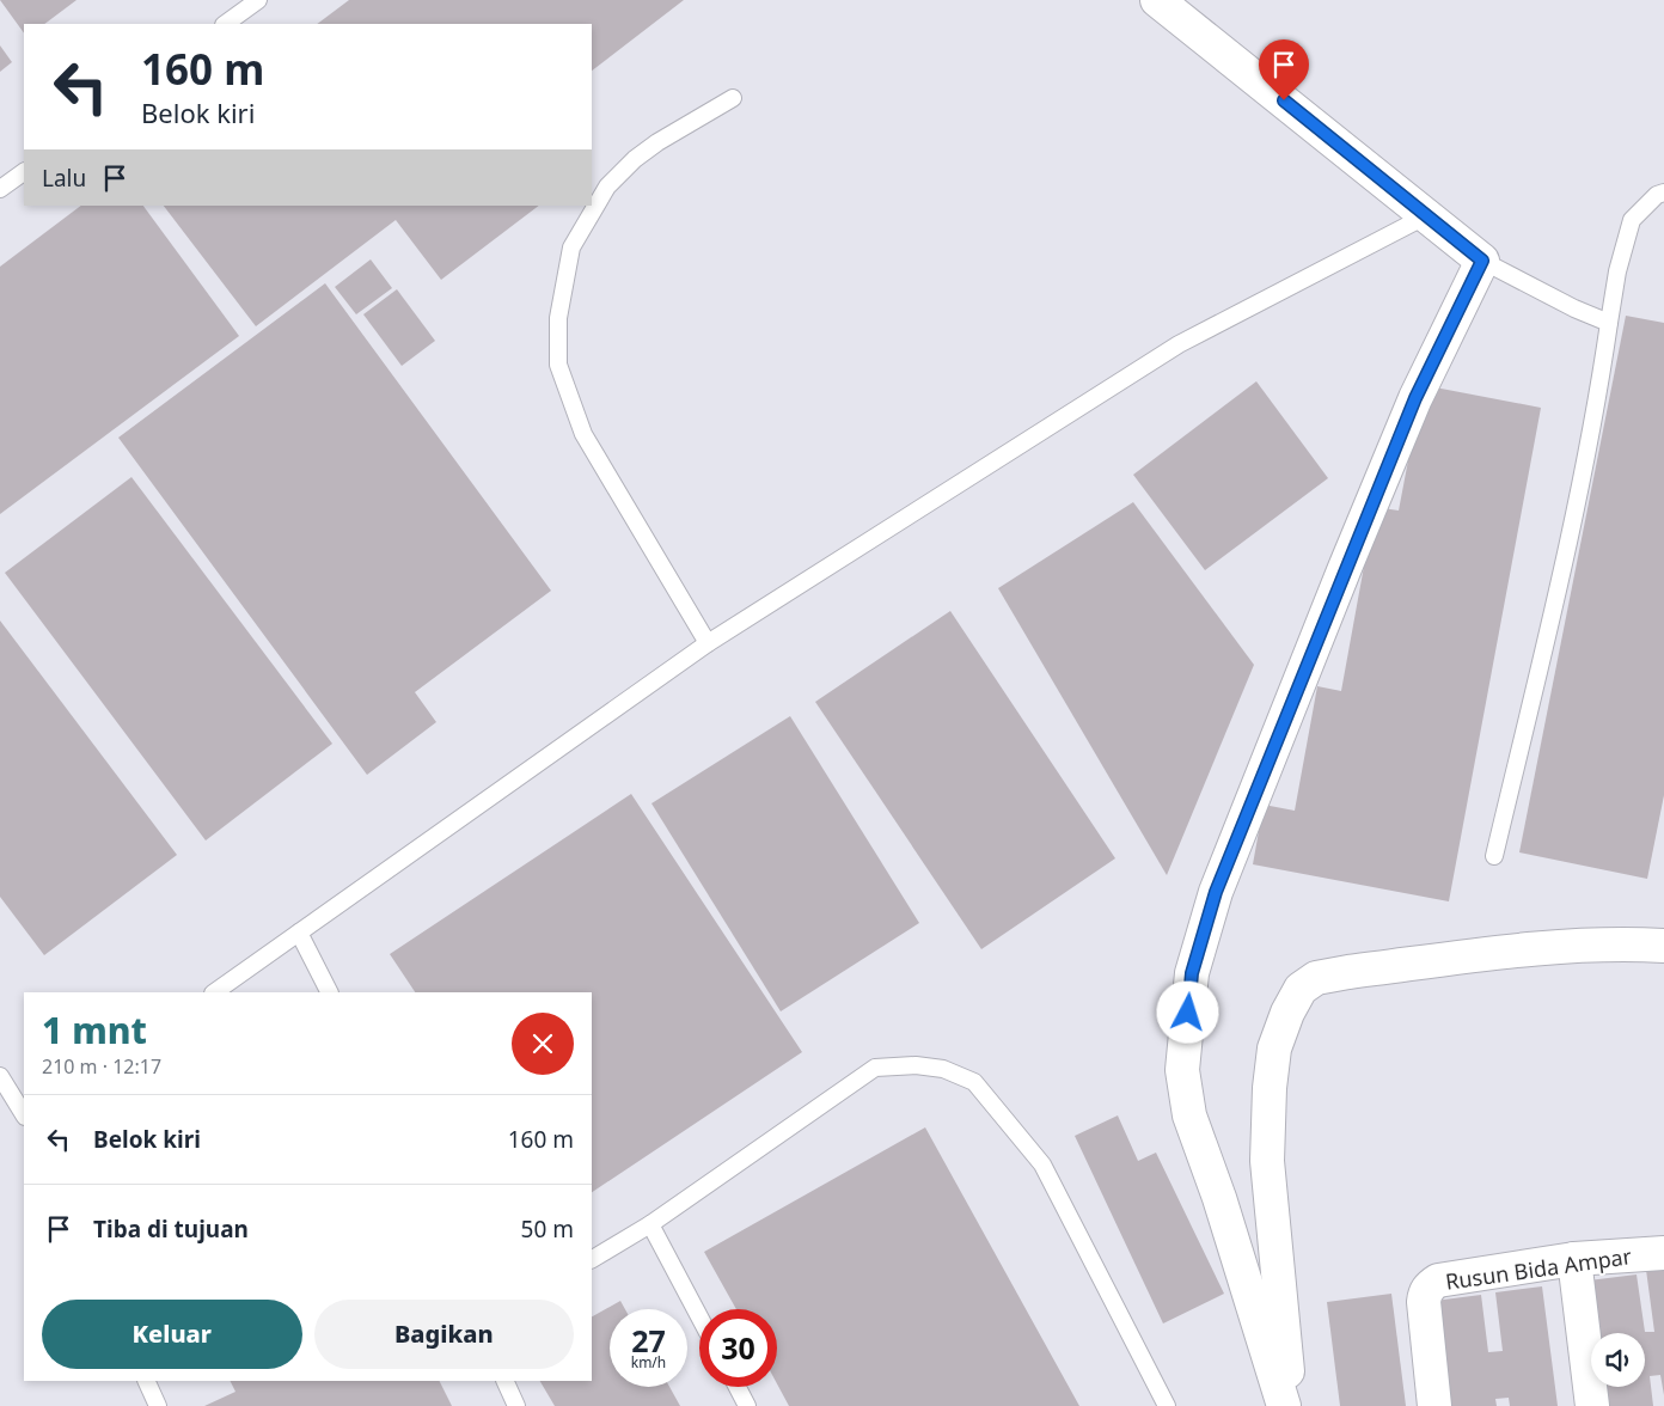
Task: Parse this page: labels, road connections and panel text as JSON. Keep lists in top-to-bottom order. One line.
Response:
{"streets":{"street":["Rusun Bida Ampar"]},"page":{"turn":["160 m","Belok kiri"],"then":"Lalu","heading":["1 mnt","210 m · 12:17"],"list":[{"name":"Belok kiri","value":"160 m"},{"name":"Tiba di tujuan","value":"50 m"}],"buttons":["Keluar","Bagikan"],"speed":"27 km/h","limit":"30"}}
